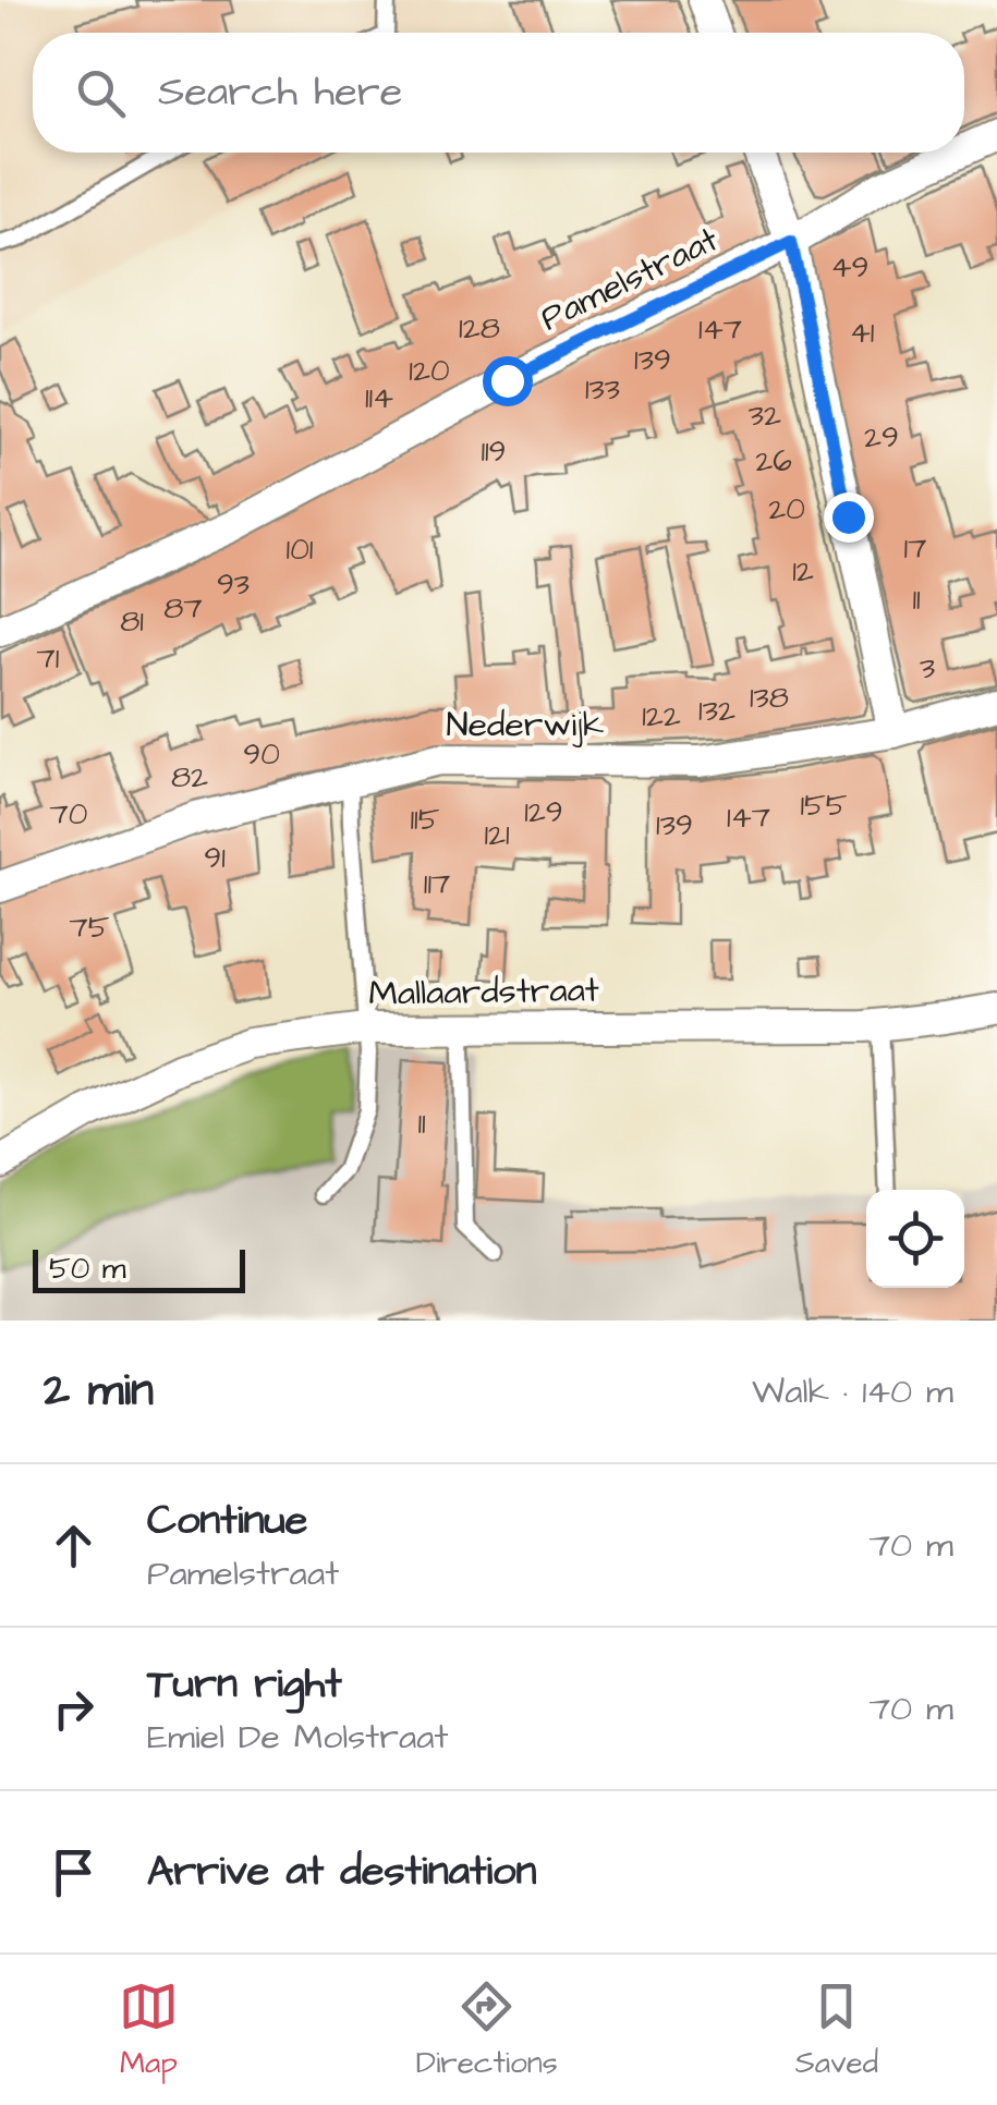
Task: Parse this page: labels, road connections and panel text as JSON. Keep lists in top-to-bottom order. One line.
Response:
{"streets":{"street":["Pamelstraat","Nederwijk","Mallaardstraat"]},"house_numbers":["49","128","147","41","139","120","133","114","32","29","119","26","20","17","101","12","93","11","87","81","71","3","138","132","122","90","82","155","129","70","147","115","139","121","91","117","75","11"],"scale_bar":"50 m","page":{"search":"Search here","scale":"50 m","heading":["2 min","Walk · 140 m"],"list":[["Continue","Pamelstraat","70 m"],["Turn right","Emiel De Molstraat","70 m"],"Arrive at destination"],"nav":["Map","Directions","Saved"]}}
